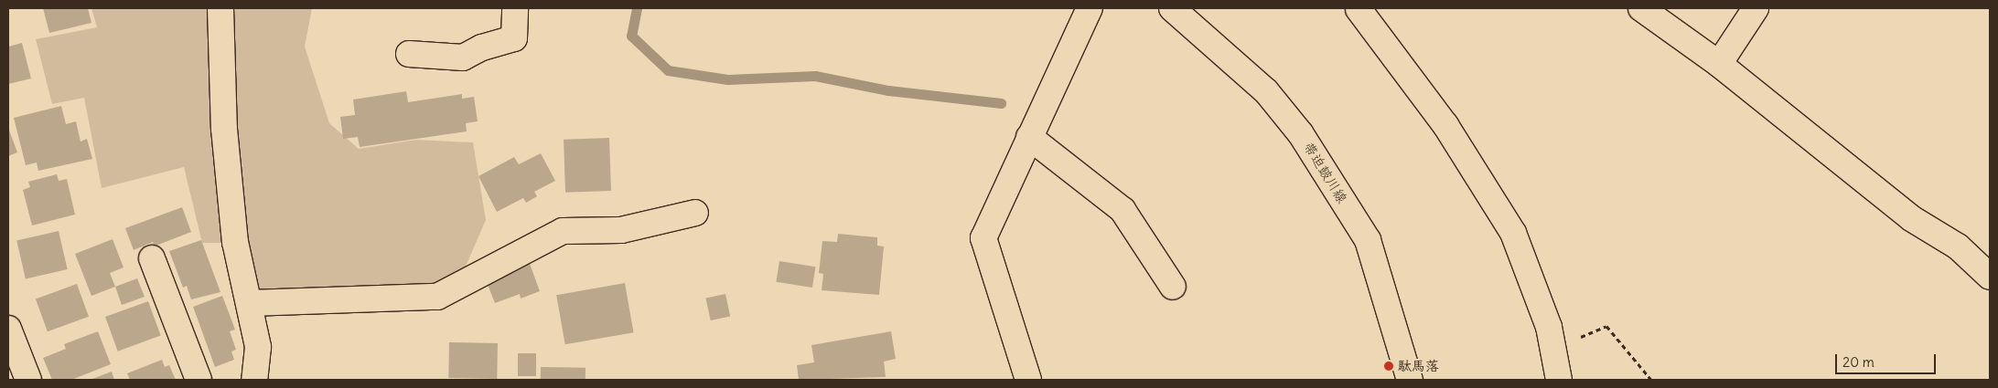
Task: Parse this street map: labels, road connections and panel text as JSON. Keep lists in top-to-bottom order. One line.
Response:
{"streets":{"street":["帯迫皷川線"]},"places":["駄馬落"],"scale_bar":"20 m"}
